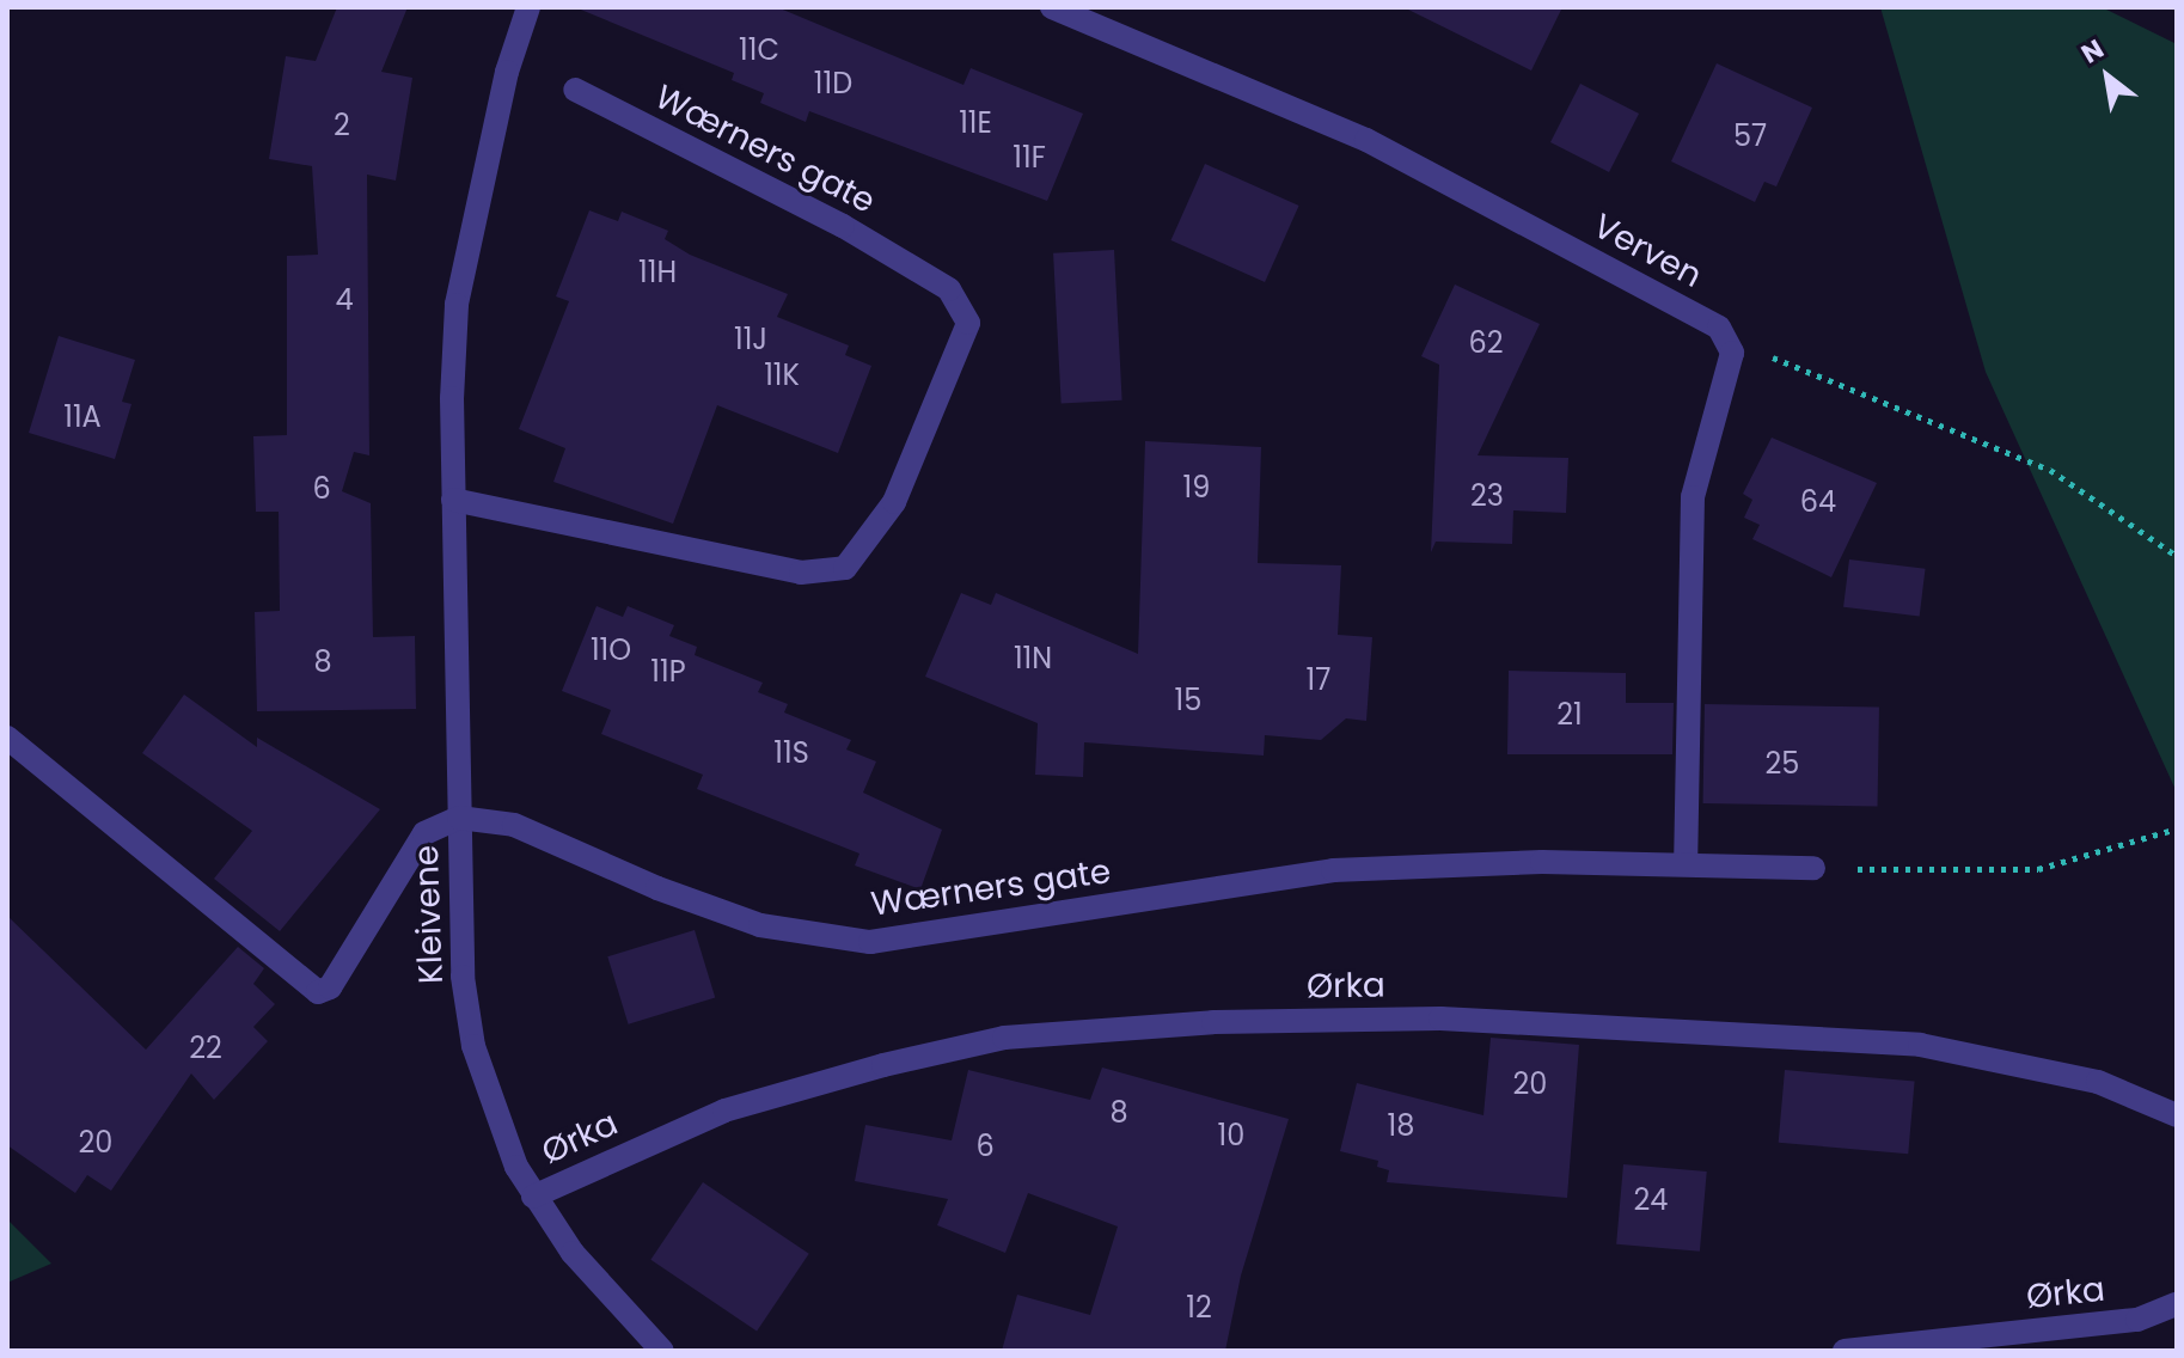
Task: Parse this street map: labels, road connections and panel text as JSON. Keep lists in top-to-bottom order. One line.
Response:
{"streets":{"street":["Wærners gate","Verven","Kleivene","Ørka"]},"crossings":[["Wærners gate","Kleivene"],["Kleivene","Ørka"]],"house_numbers":["11C","11D","11E","2","57","11F","11H","4","11J","62","11K","11A","19","6","23","64","11O","11N","8","11P","17","15","21","11S","25","22","20","8","18","10","20","6","24","12"],"north":"top left"}
